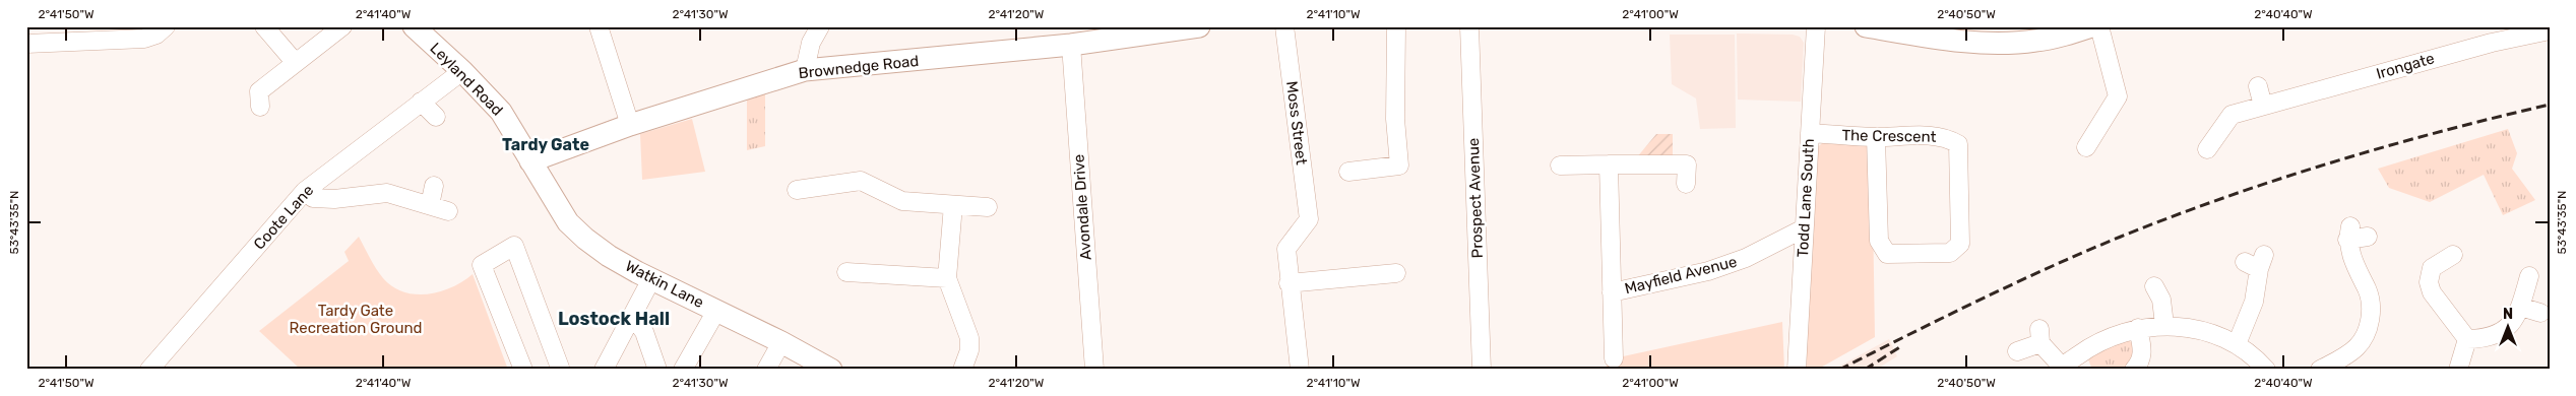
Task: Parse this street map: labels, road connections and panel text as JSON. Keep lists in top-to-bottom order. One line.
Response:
{"streets":{"main road":["Brownedge Road","Leyland Road","Watkin Lane"],"street":["Irongate","Moss Street","The Crescent","Prospect Avenue","Todd Lane South","Avondale Drive","Coote Lane","Mayfield Avenue"]},"crossings":[["Brownedge Road","Leyland Road"],["Brownedge Road","Avondale Drive"],["Brownedge Road","Watkin Lane"],["Leyland Road","Coote Lane"],["Leyland Road","Watkin Lane"],["The Crescent","Todd Lane South"],["Todd Lane South","Mayfield Avenue"]],"districts":["Tardy Gate","Lostock Hall"],"parks":["Tardy Gate Recreation Ground"],"north":"top","coordinates":["2°41'50\"W","2°41'40\"W","2°41'30\"W","2°41'20\"W","2°41'10\"W","2°41'00\"W","2°40'50\"W","2°40'40\"W","53°43'35\"N"]}
